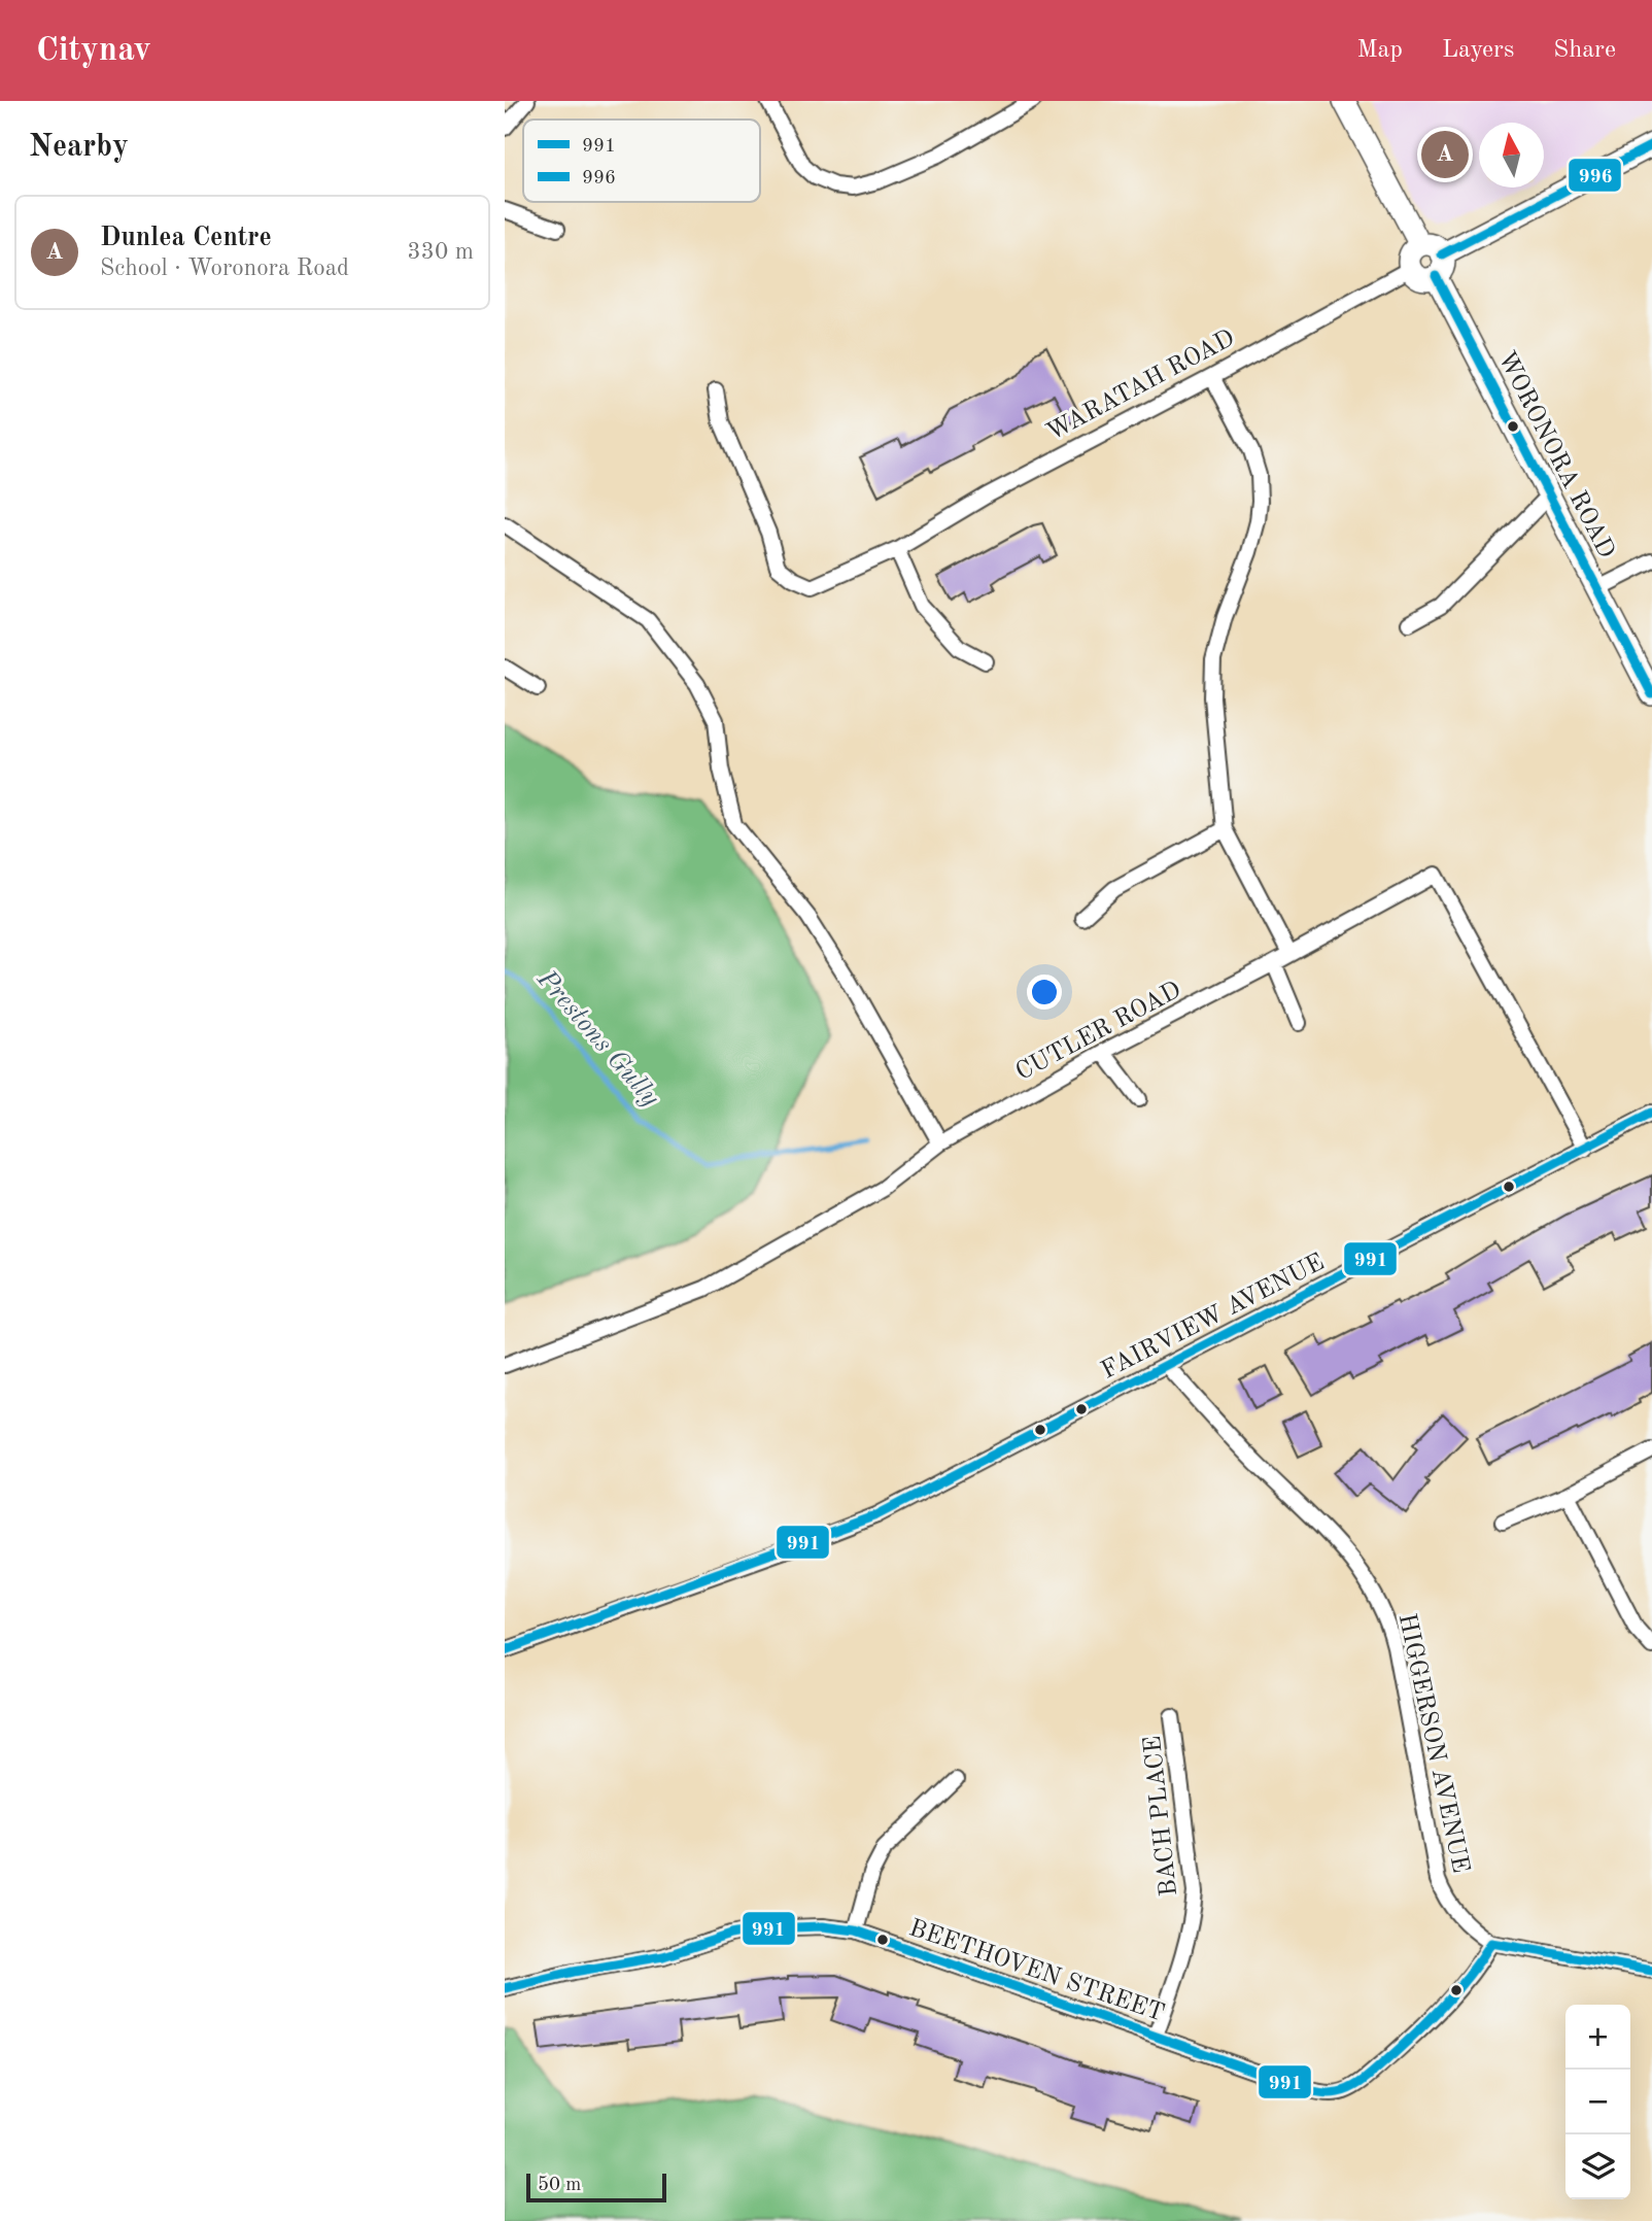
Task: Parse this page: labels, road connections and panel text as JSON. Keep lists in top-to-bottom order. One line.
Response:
{"streets":{"street":["WARATAH ROAD","WORONORA ROAD","CUTLER ROAD","FAIRVIEW AVENUE","HIGGERSON AVENUE","BACH PLACE","BEETHOVEN STREET"]},"crossings":[["WARATAH ROAD","WORONORA ROAD"],["CUTLER ROAD","FAIRVIEW AVENUE"],["FAIRVIEW AVENUE","HIGGERSON AVENUE"],["HIGGERSON AVENUE","BEETHOVEN STREET"],["BACH PLACE","BEETHOVEN STREET"]],"water":["Prestons Gully"],"lines":["transit line 996","transit line 991"],"legend":["991","996"],"scale_bar":"50 m","north":"top","page":{"header":"Citynav","nav":["Map","Layers","Share"],"heading":"Nearby","pins":"A","list":[{"mark":"A","name":"Dunlea Centre","note":"School · Woronora Road","value":"330 m"}],"map_buttons":["+","−"],"scale":"50 m"}}
